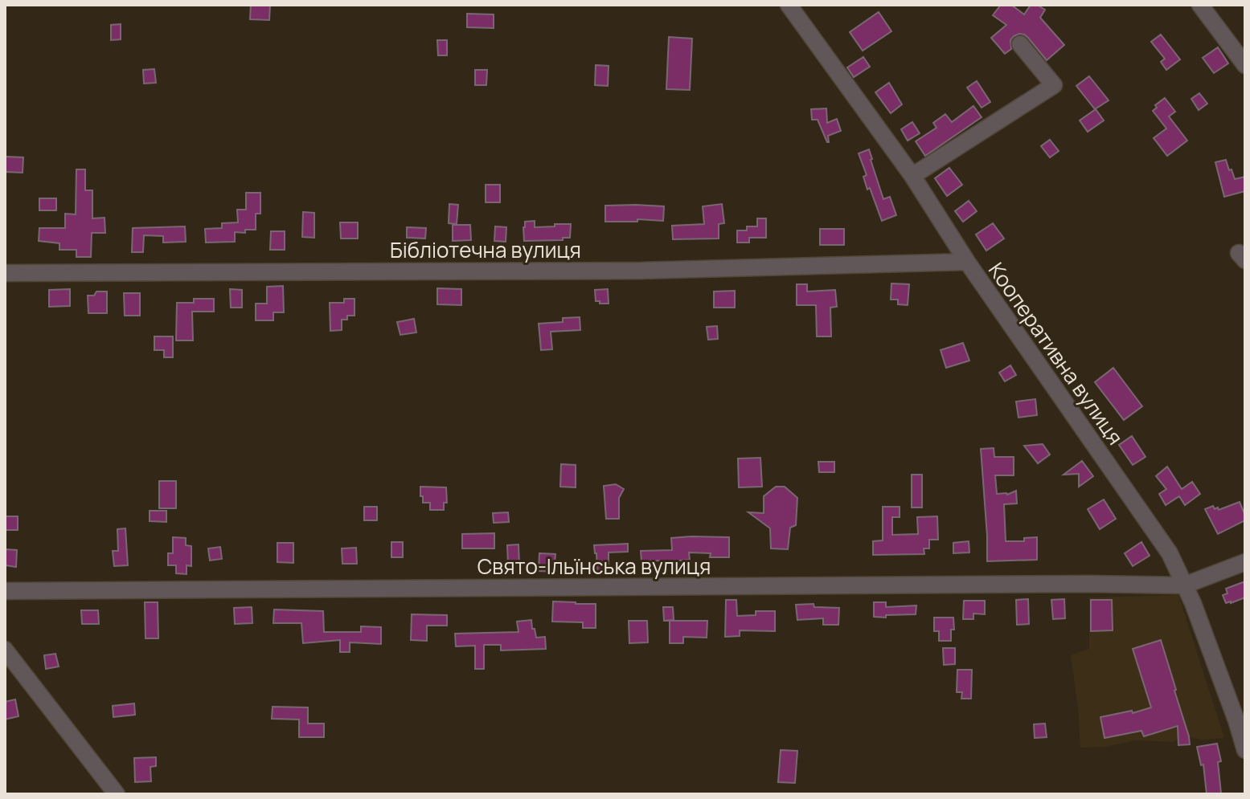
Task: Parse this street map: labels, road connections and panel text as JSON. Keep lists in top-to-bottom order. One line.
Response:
{"streets":{"street":["Бібліотечна вулиця","Кооперативна вулиця","Свято-Ільїнська вулиця"]},"crossings":[["Бібліотечна вулиця","Кооперативна вулиця"],["Кооперативна вулиця","Свято-Ільїнська вулиця"]]}
